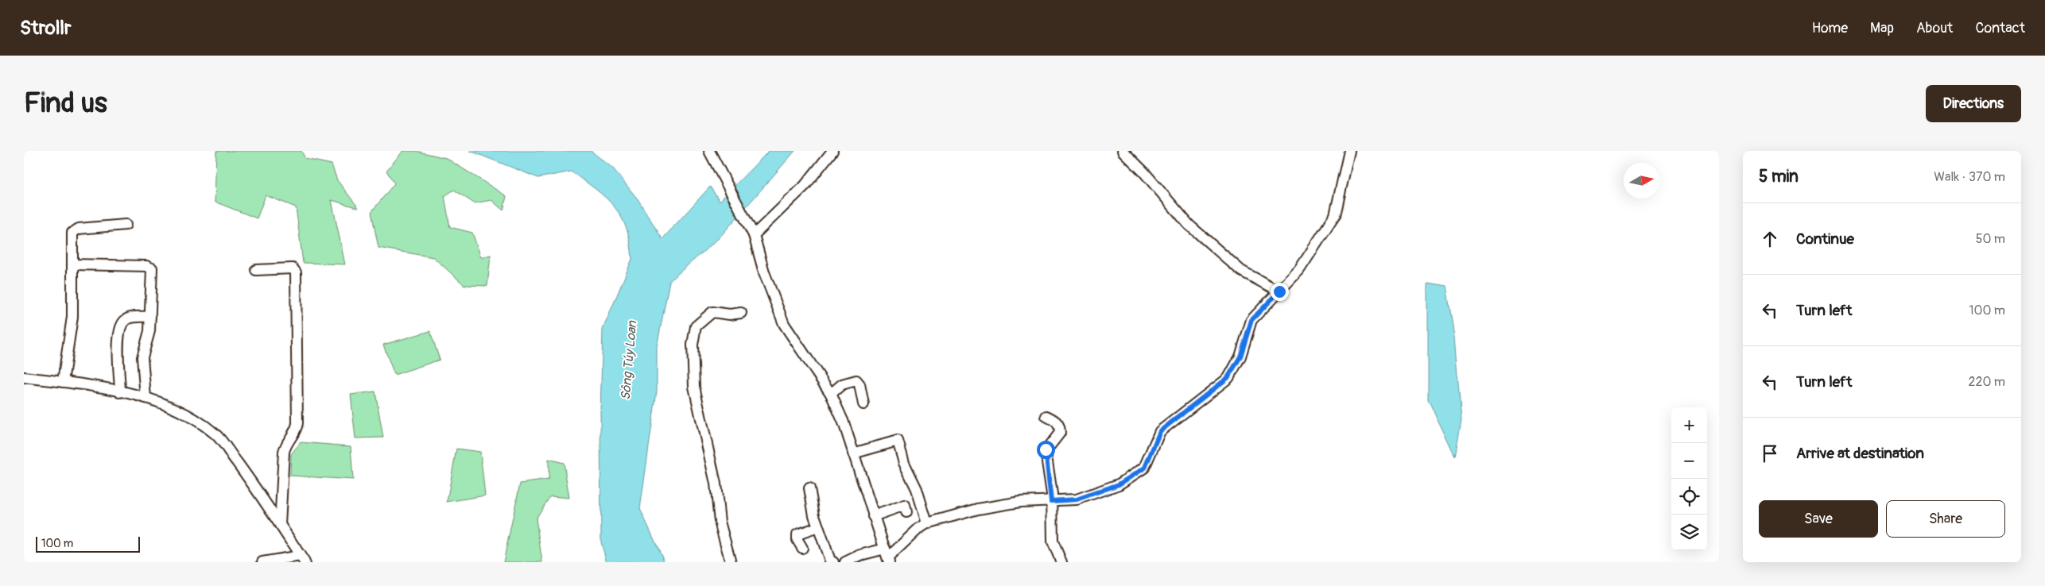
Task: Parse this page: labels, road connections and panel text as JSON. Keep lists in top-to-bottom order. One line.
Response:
{"water":["Sông Túy Loan"],"scale_bar":"100 m","north":"right","page":{"header":"Strollr","nav":["Home","Map","About","Contact"],"buttons":["Directions",["Save","Share"]],"title":"Find us","heading":["5 min","Walk · 370 m"],"list":[["Continue","50 m"],["Turn left","100 m"],["Turn left","220 m"],"Arrive at destination"],"map_buttons":["+","−"],"scale":"100 m"}}
